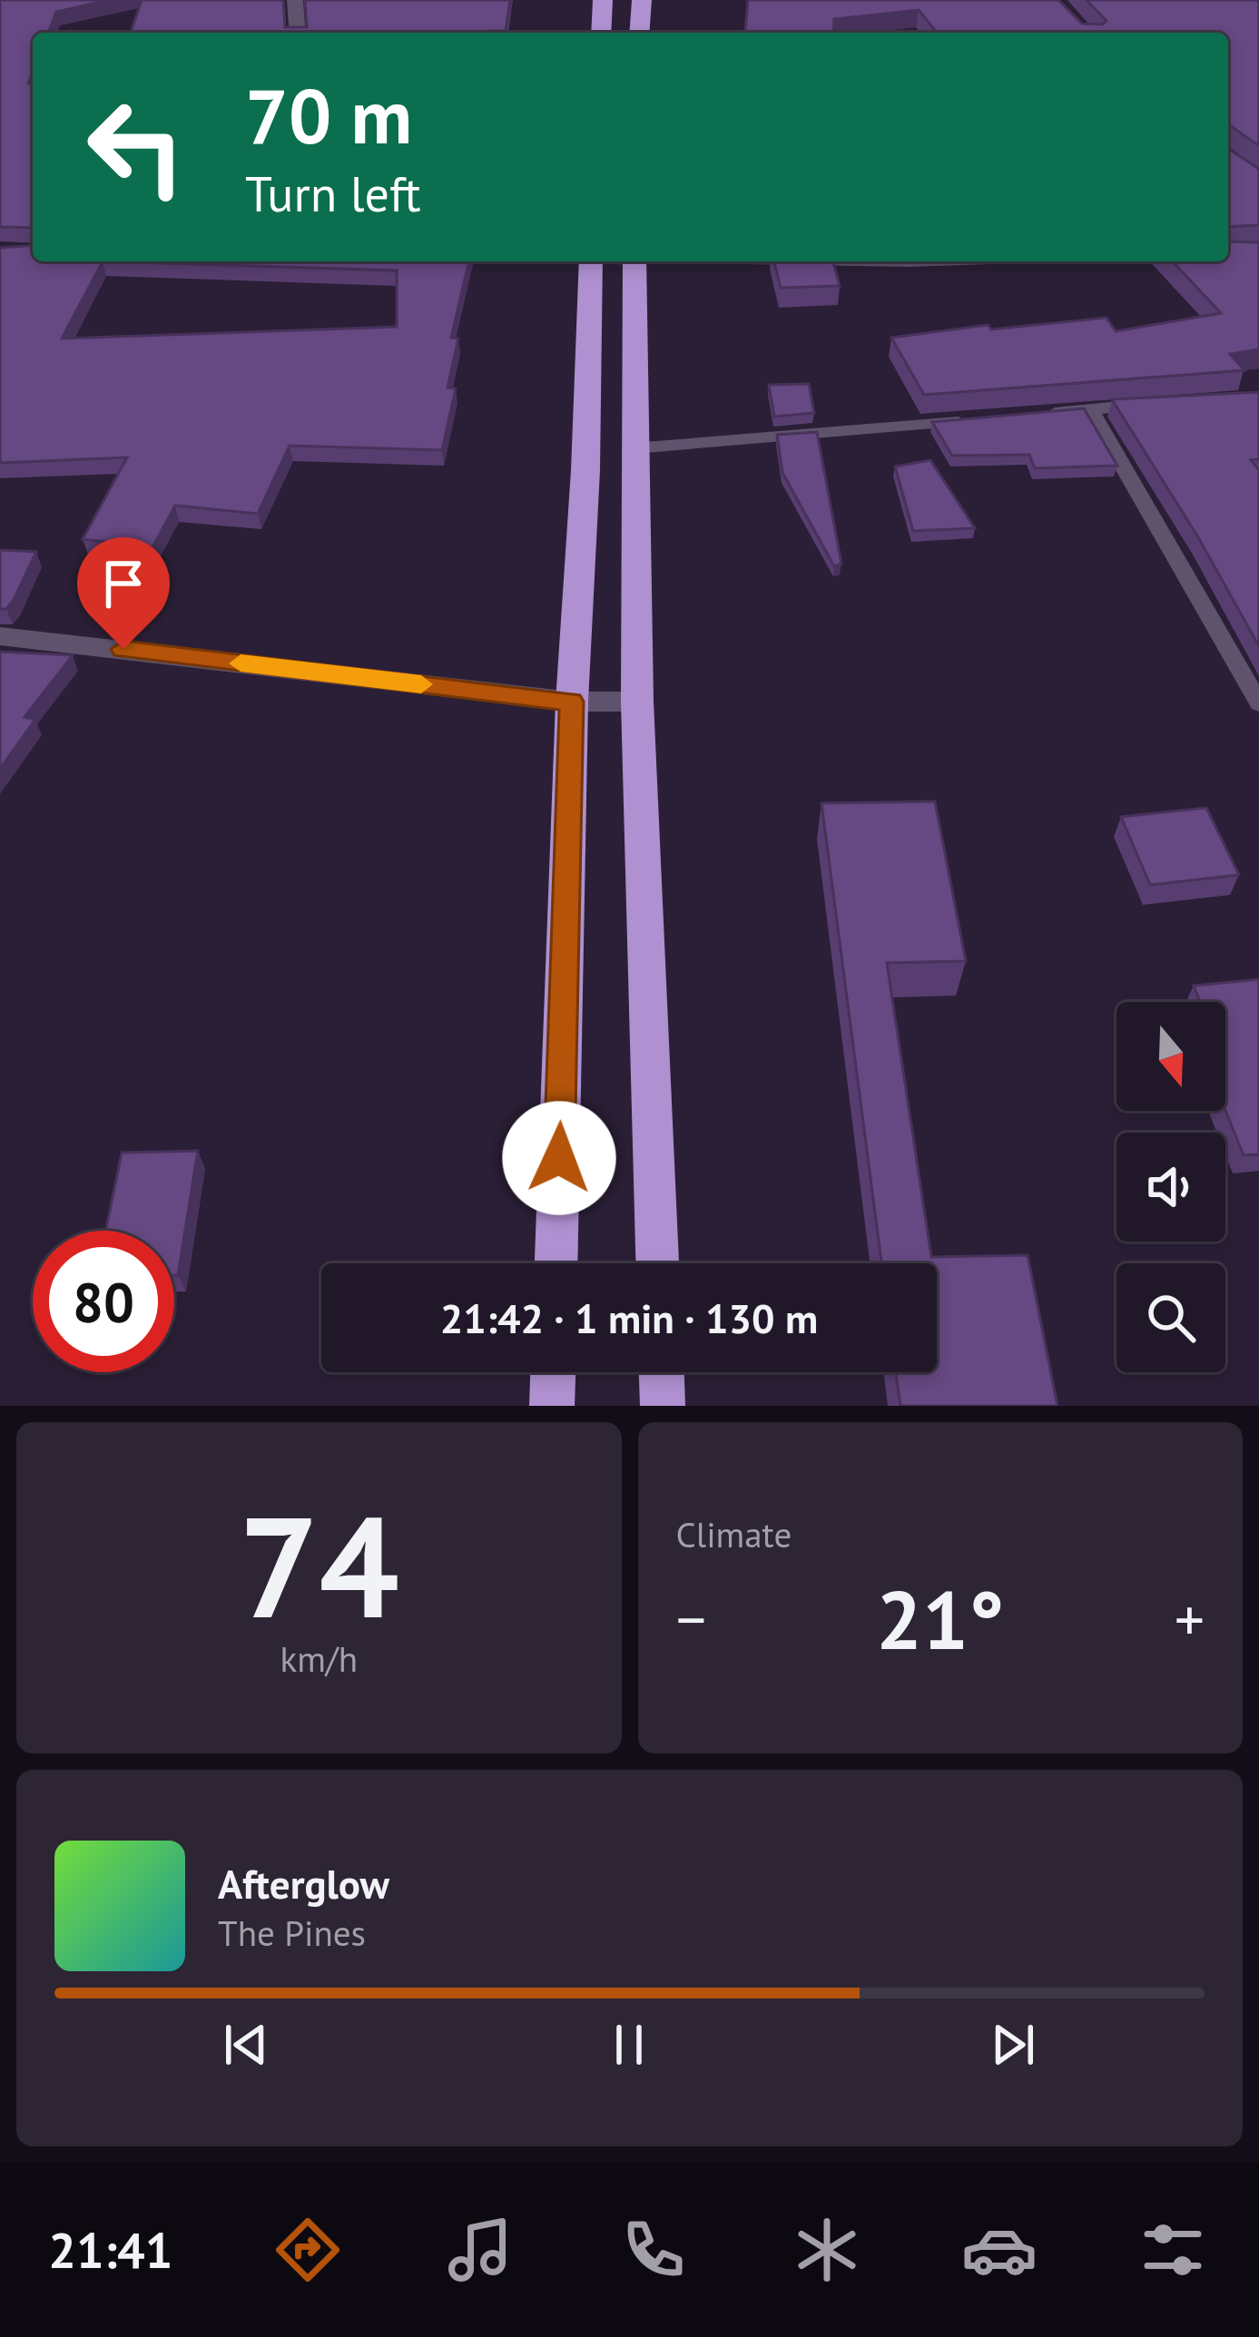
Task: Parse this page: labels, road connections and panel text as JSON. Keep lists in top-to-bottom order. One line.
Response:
{"north":"bottom","page":{"turn":["70 m","Turn left"],"limit":"80","trip":"21:42 · 1 min · 130 m","tile":[["74","km/h"],"Climate"],"heat":["−","21°","+"],"song":["Afterglow","The Pines"],"tabs":"21:41"}}
